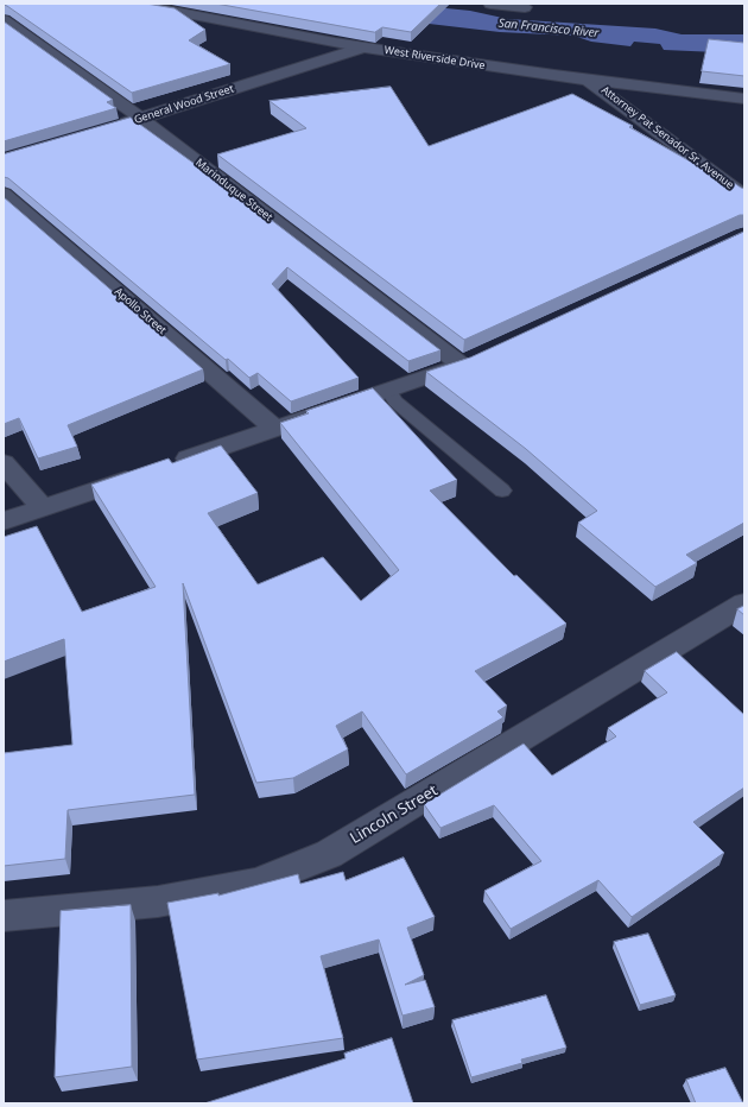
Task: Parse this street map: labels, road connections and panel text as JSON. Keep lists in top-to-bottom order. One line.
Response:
{"streets":{"street":["West Riverside Drive","General Wood Street","Attorney Pat Senador Sr. Avenue","Marinduque Street","Apollo Street","Lincoln Street"]},"crossings":[["West Riverside Drive","General Wood Street"],["West Riverside Drive","Attorney Pat Senador Sr. Avenue"],["General Wood Street","Marinduque Street"]],"water":["San Francisco River"]}
